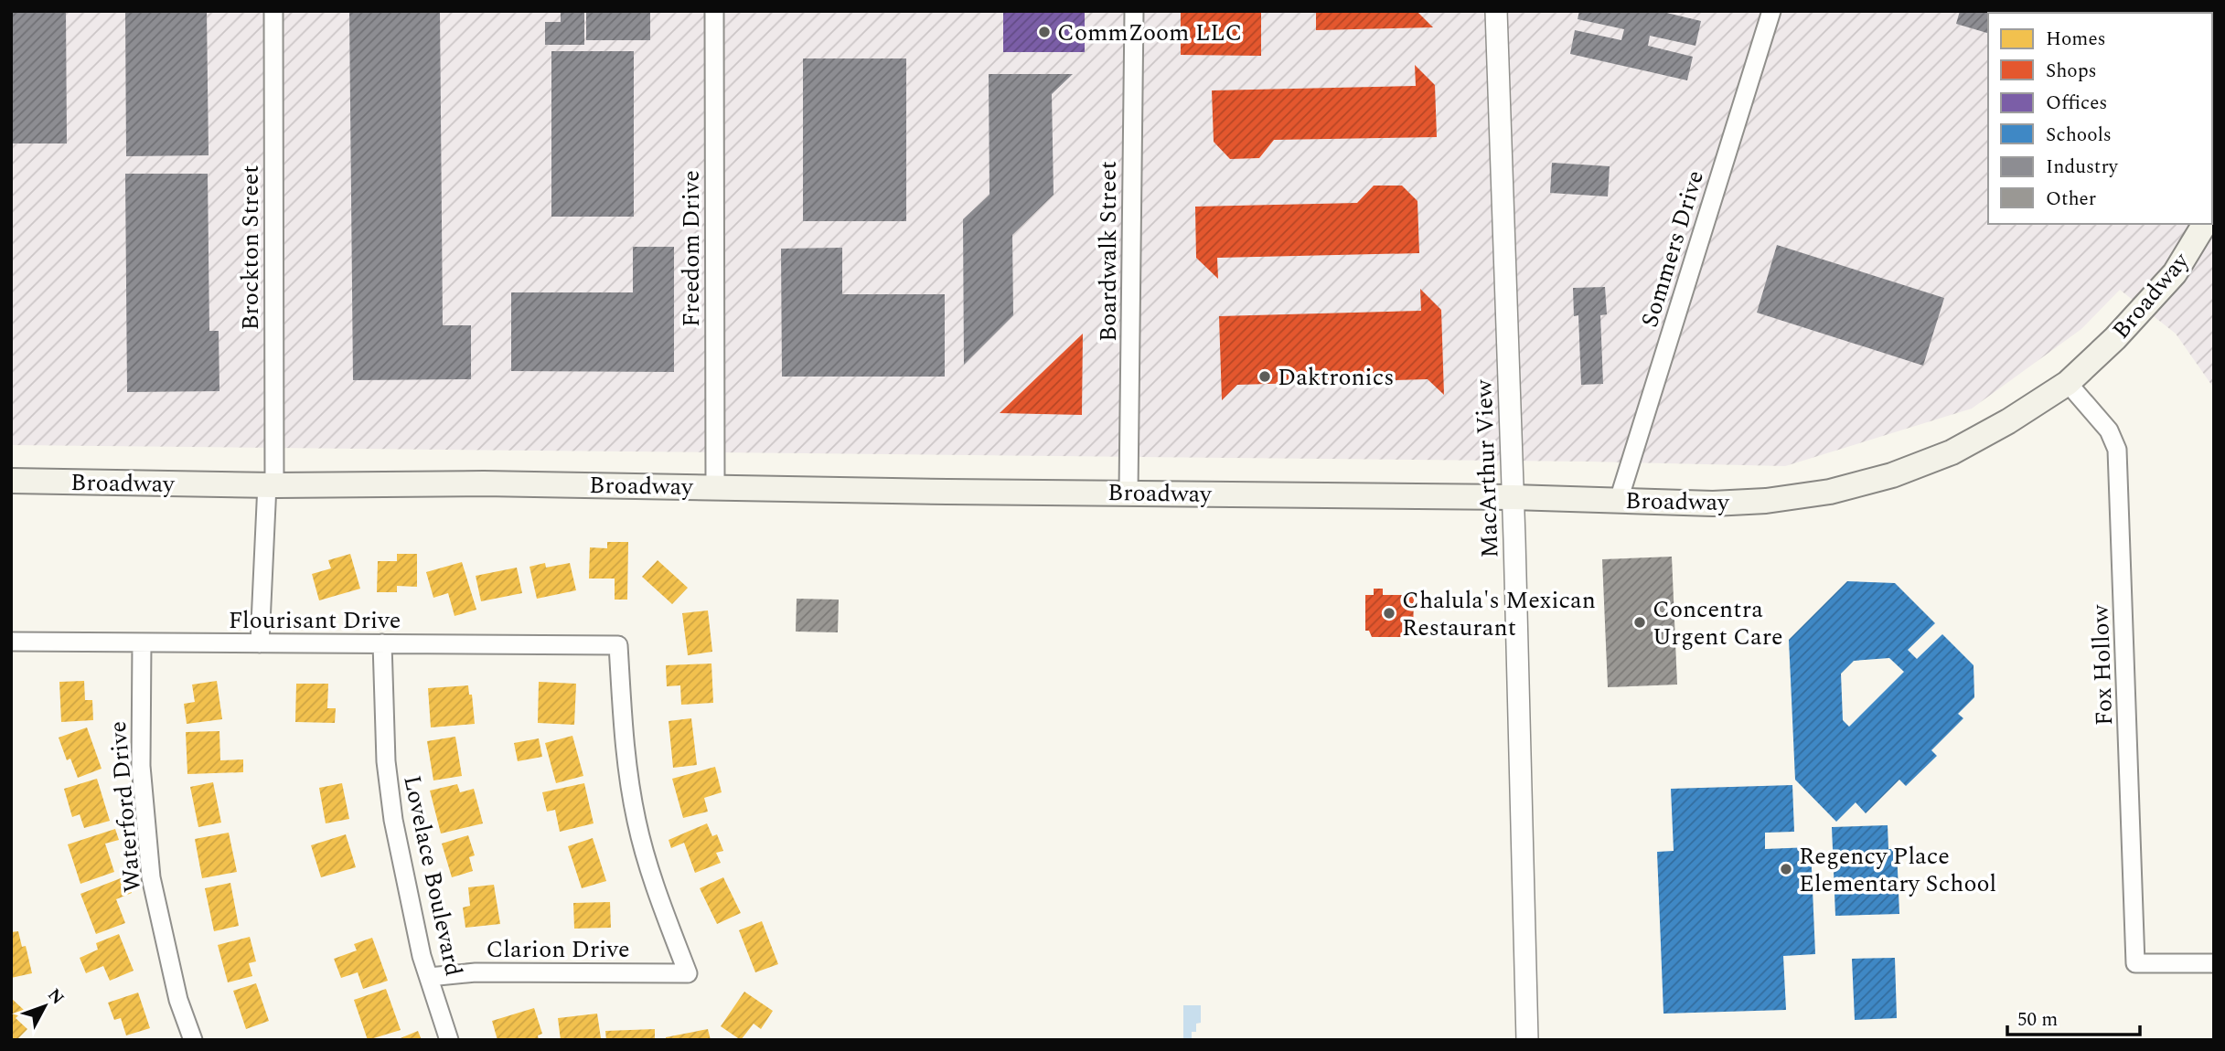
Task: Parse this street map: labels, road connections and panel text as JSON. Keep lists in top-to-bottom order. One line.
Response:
{"streets":{"main road":["Broadway"],"street":["Brockton Street","Freedom Drive","Sommers Drive","Boardwalk Street","MacArthur View","Flourisant Drive","Fox Hollow","Waterford Drive","Lovelace Boulevard","Clarion Drive"]},"crossings":[["Brockton Street","Broadway"],["Brockton Street","Flourisant Drive"],["Freedom Drive","Broadway"],["Sommers Drive","Broadway"],["Boardwalk Street","Broadway"],["Broadway","MacArthur View"],["Broadway","Fox Hollow"],["Flourisant Drive","Waterford Drive"],["Flourisant Drive","Lovelace Boulevard"],["Flourisant Drive","Clarion Drive"],["Lovelace Boulevard","Clarion Drive"]],"places":["CommZoom LLC","Daktronics","Chalula's Mexican Restaurant","Concentra Urgent Care","Regency Place Elementary School"],"legend":["Homes","Shops","Offices","Schools","Industry","Other"],"scale_bar":"50 m","north":"top right"}
